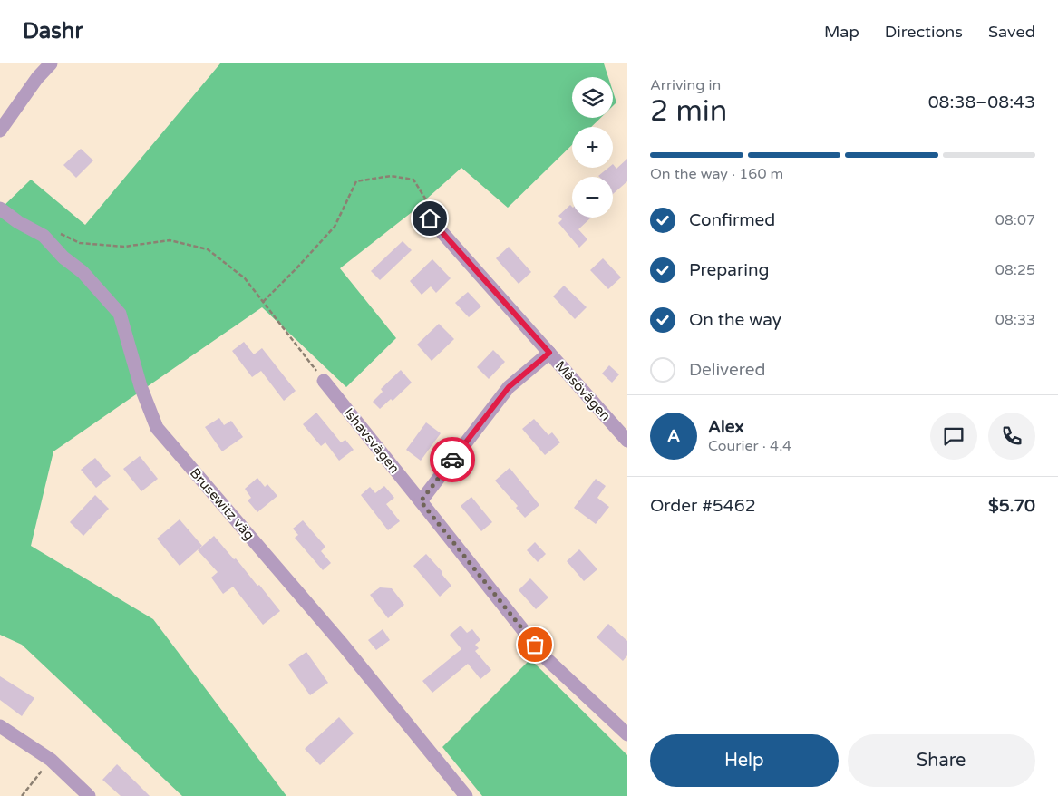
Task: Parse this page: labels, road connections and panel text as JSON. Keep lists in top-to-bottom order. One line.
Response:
{"streets":{"street":["Måsövägen","Ishavsvägen","Brusewitz väg"]},"page":{"header":"Dashr","nav":["Map","Directions","Saved"],"heading":["2 min","Arriving in","08:38–08:43"],"panel":["Alex","Courier · 4.4","Order #5462","$5.70"],"map_buttons":["+","−"],"bar":"On the way · 160 m","list":[["Confirmed","08:07"],["Preparing","08:25"],["On the way","08:33"],"Delivered"],"round":"A","buttons":["Help","Share"]}}
